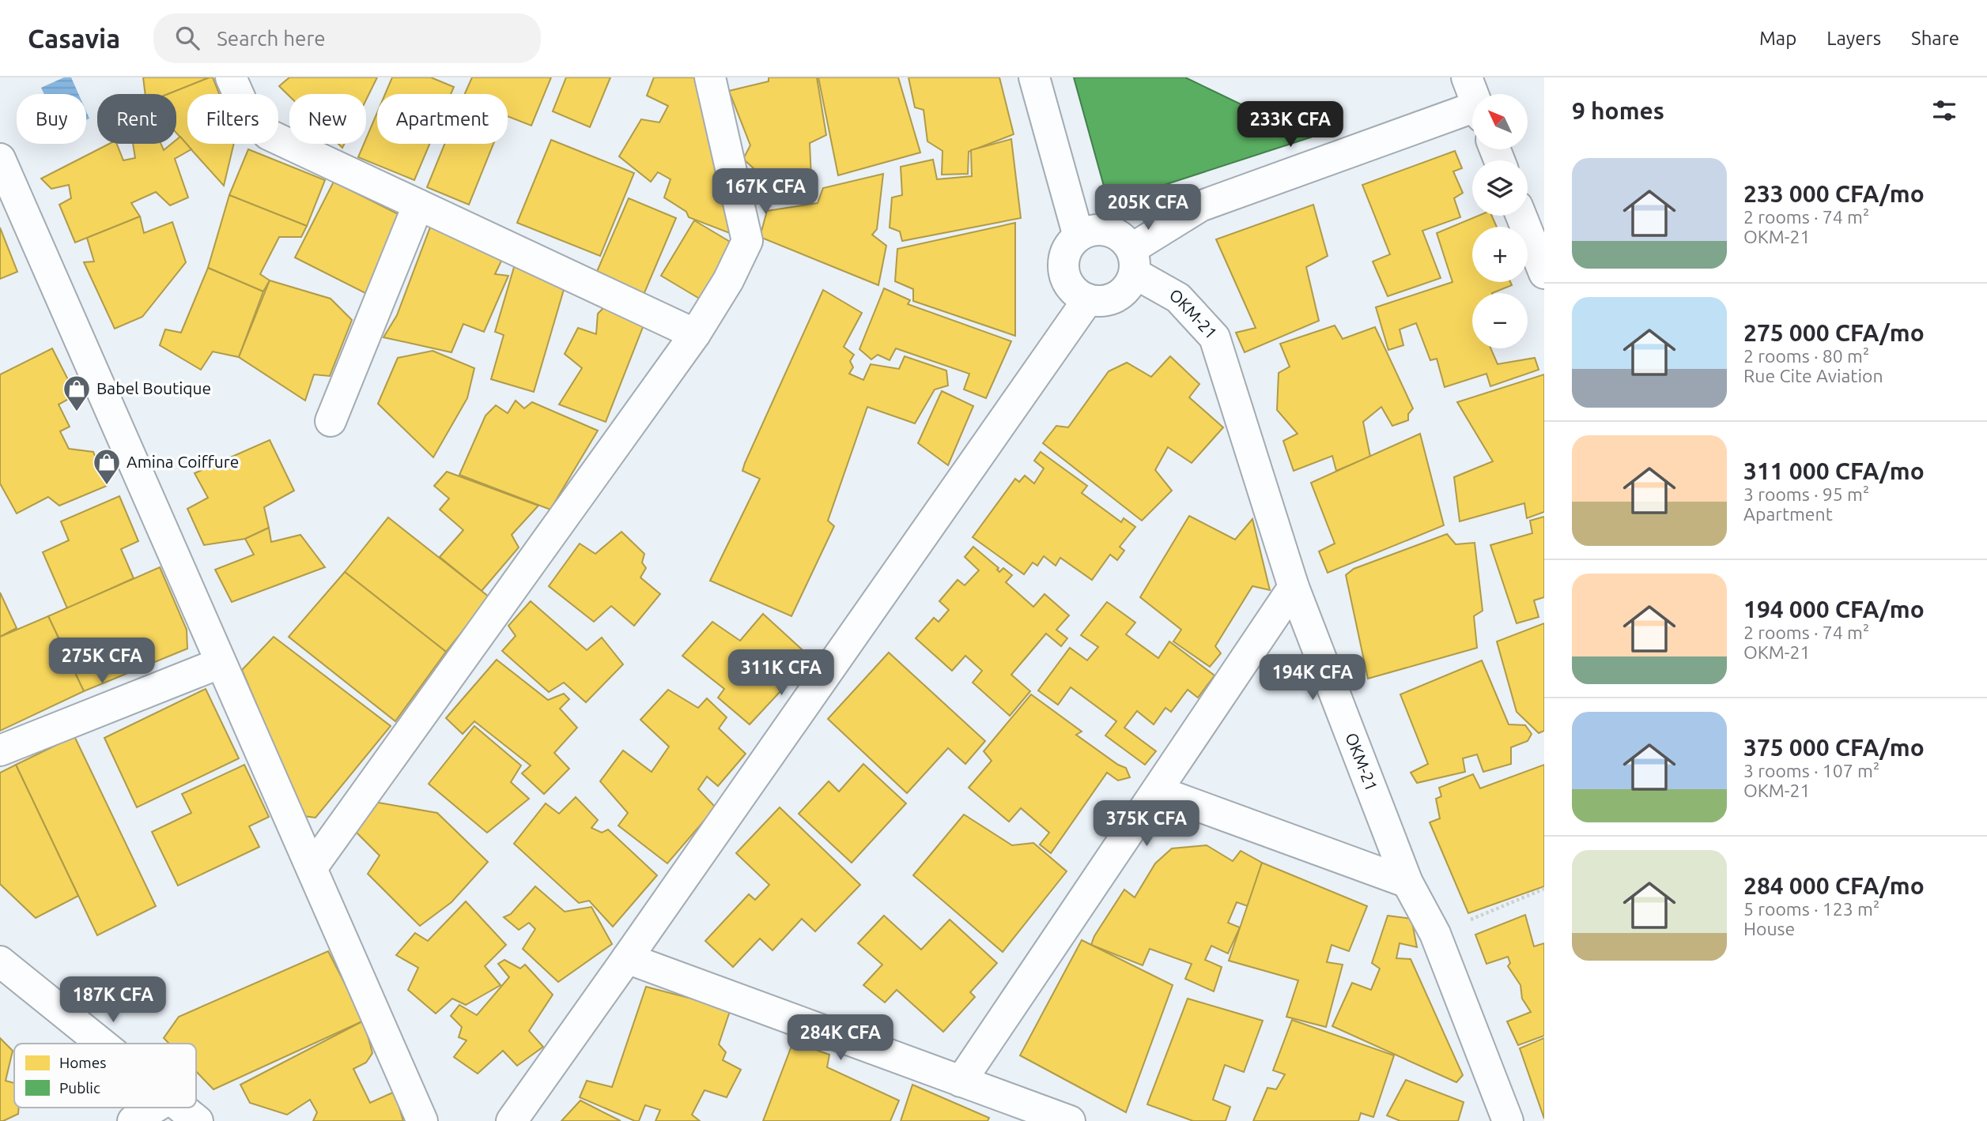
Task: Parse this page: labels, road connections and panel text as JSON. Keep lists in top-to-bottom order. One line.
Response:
{"streets":{"street":["OKM-21"]},"places":{"shop":["Babel Boutique","Amina Coiffure"]},"legend":["Homes","Public"],"north":"top left","page":{"header":"Casavia","search":"Search here","nav":["Map","Layers","Share"],"heading":"9 homes","map_buttons":["+","−"],"chip":["Buy","Rent","Filters","New","Apartment"],"price":["233K CFA","167K CFA","205K CFA","275K CFA","311K CFA","194K CFA","375K CFA","187K CFA","284K CFA"],"list":[{"name":"233 000 CFA/mo","note":"2 rooms · 74 m² · OKM-21"},{"name":"275 000 CFA/mo","note":"2 rooms · 80 m² · Rue Cite Aviation"},{"name":"311 000 CFA/mo","note":"3 rooms · 95 m² · Apartment"},{"name":"194 000 CFA/mo","note":"2 rooms · 74 m² · OKM-21"},{"name":"375 000 CFA/mo","note":"3 rooms · 107 m² · OKM-21"},{"name":"284 000 CFA/mo","note":"5 rooms · 123 m² · House"}]}}
